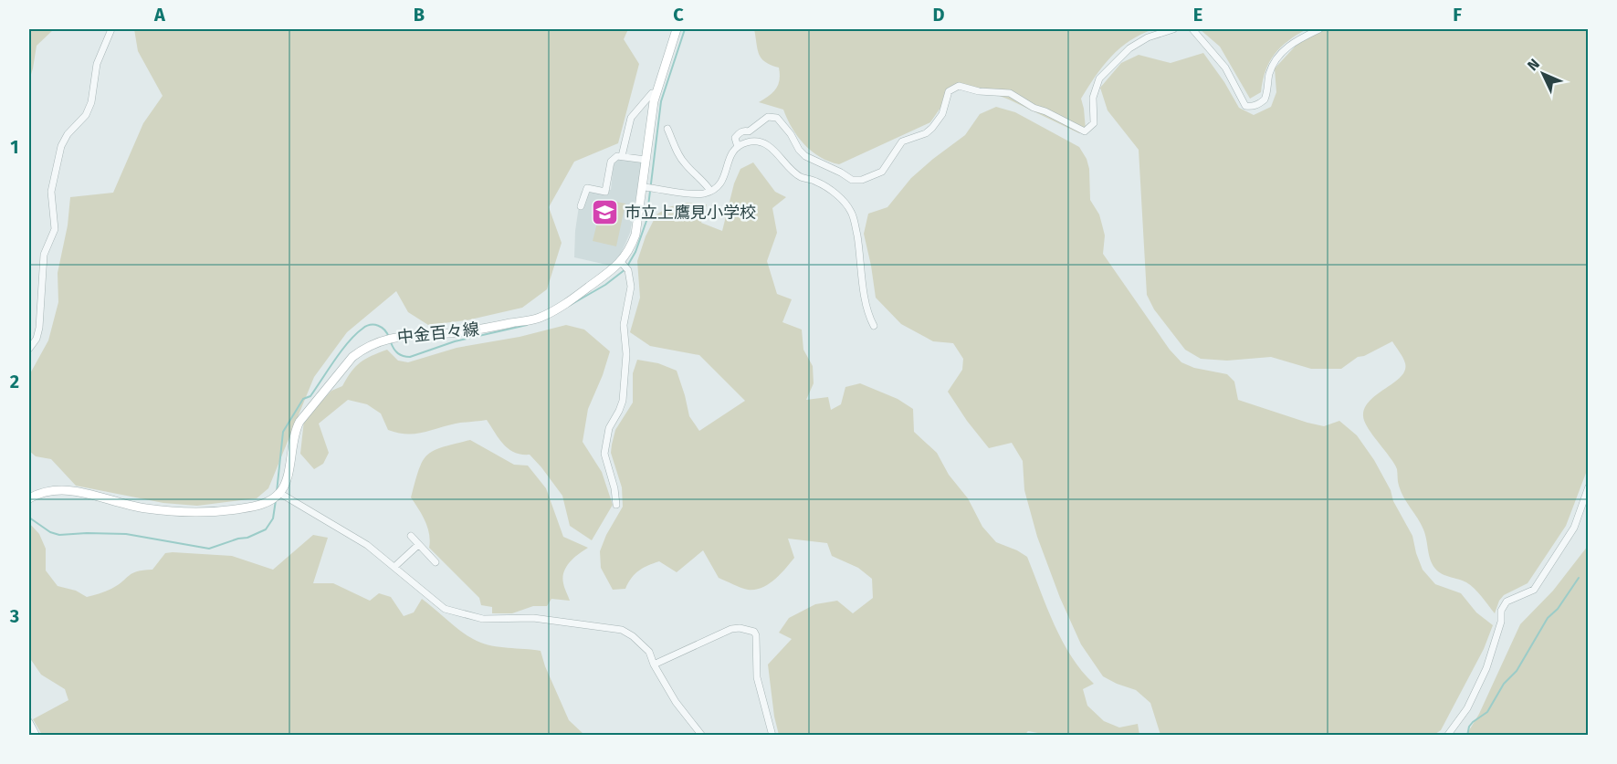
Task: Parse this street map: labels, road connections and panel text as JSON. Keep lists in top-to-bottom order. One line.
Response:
{"streets":{"main road":["中金百々線"]},"places":{"school or university":["市立上鷹見小学校"]},"north":"top left","grid":{"columns":["A","B","C","D","E","F"],"rows":["1","2","3"]}}
